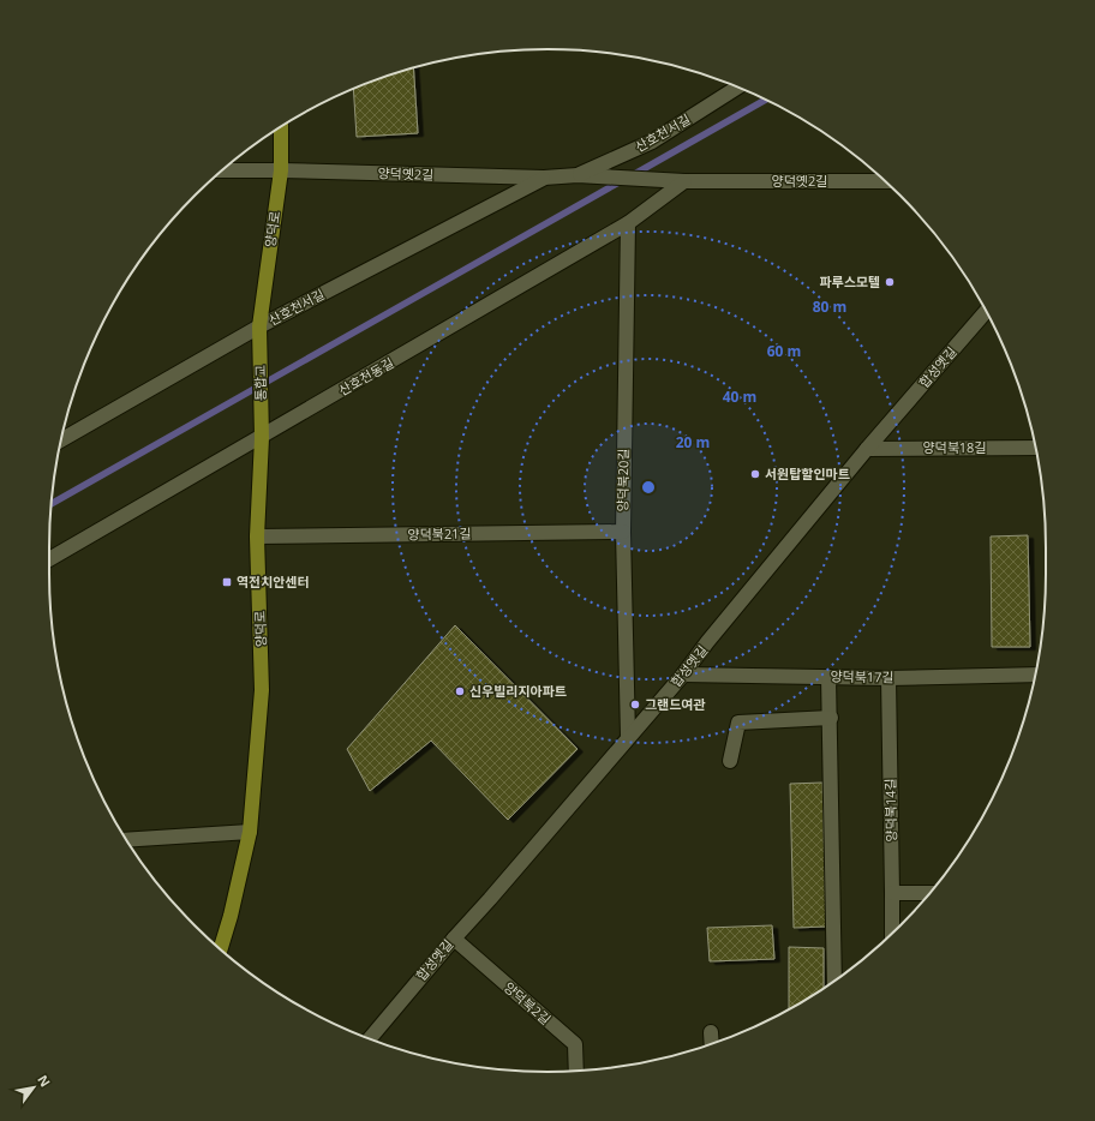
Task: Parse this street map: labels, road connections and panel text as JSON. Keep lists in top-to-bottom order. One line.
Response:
{"streets":{"main road":["양덕로","통합교"],"street":["산호천서길","양덕옛2길","합성옛길","산호천동길","양덕북18길","양덕북20길","양덕북21길","양덕북17길","양덕북14길","양덕북2길"]},"crossings":[["산호천서길","양덕옛2길"],["산호천서길","양덕로"],["산호천서길","통합교"],["양덕옛2길","양덕로"],["양덕옛2길","산호천동길"],["양덕로","산호천동길"],["양덕로","통합교"],["양덕로","양덕북21길"],["합성옛길","양덕북18길"],["합성옛길","양덕북20길"],["합성옛길","양덕북17길"],["합성옛길","양덕북2길"],["산호천동길","통합교"],["산호천동길","양덕북20길"],["양덕북20길","양덕북21길"],["양덕북17길","양덕북14길"]],"places":{"other":["파루스모텔","서원탑할인마트","신우빌리지아파트","그랜드여관"],"transit":["역전치안센터"]},"north":"top right","rings":["80 m","60 m","40 m","20 m"]}
